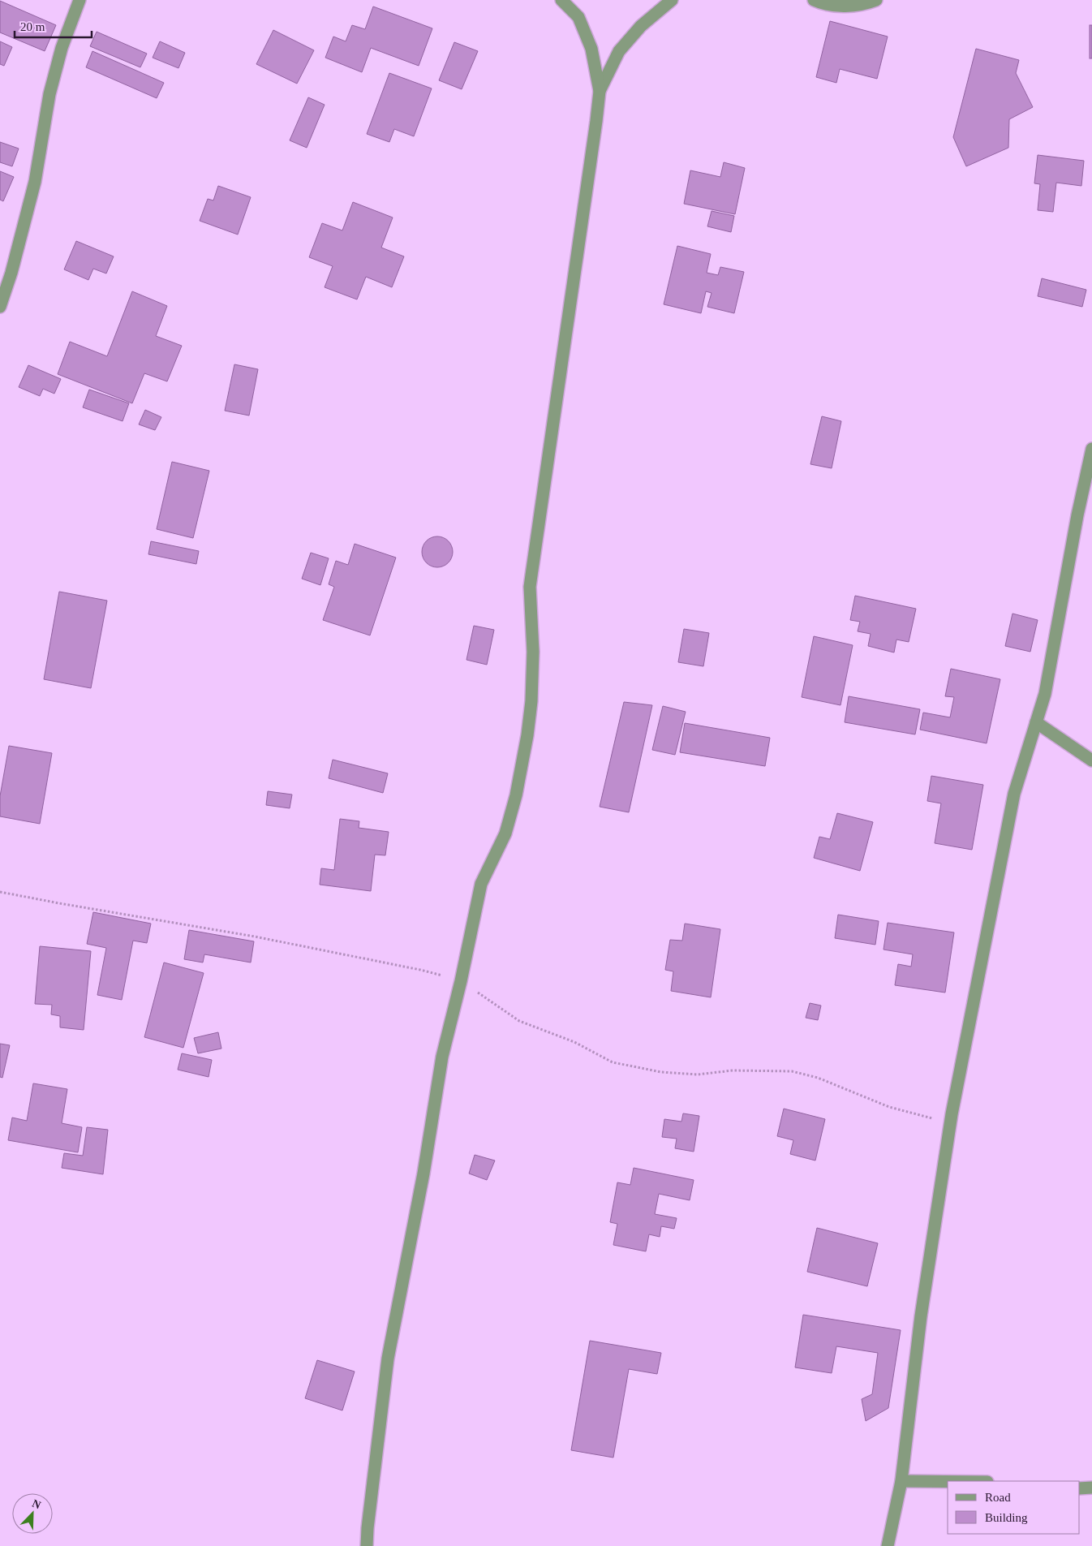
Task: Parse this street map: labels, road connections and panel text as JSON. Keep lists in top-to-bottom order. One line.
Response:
{"legend":["Road","Building"],"scale_bar":"20 m","north":"top right"}
